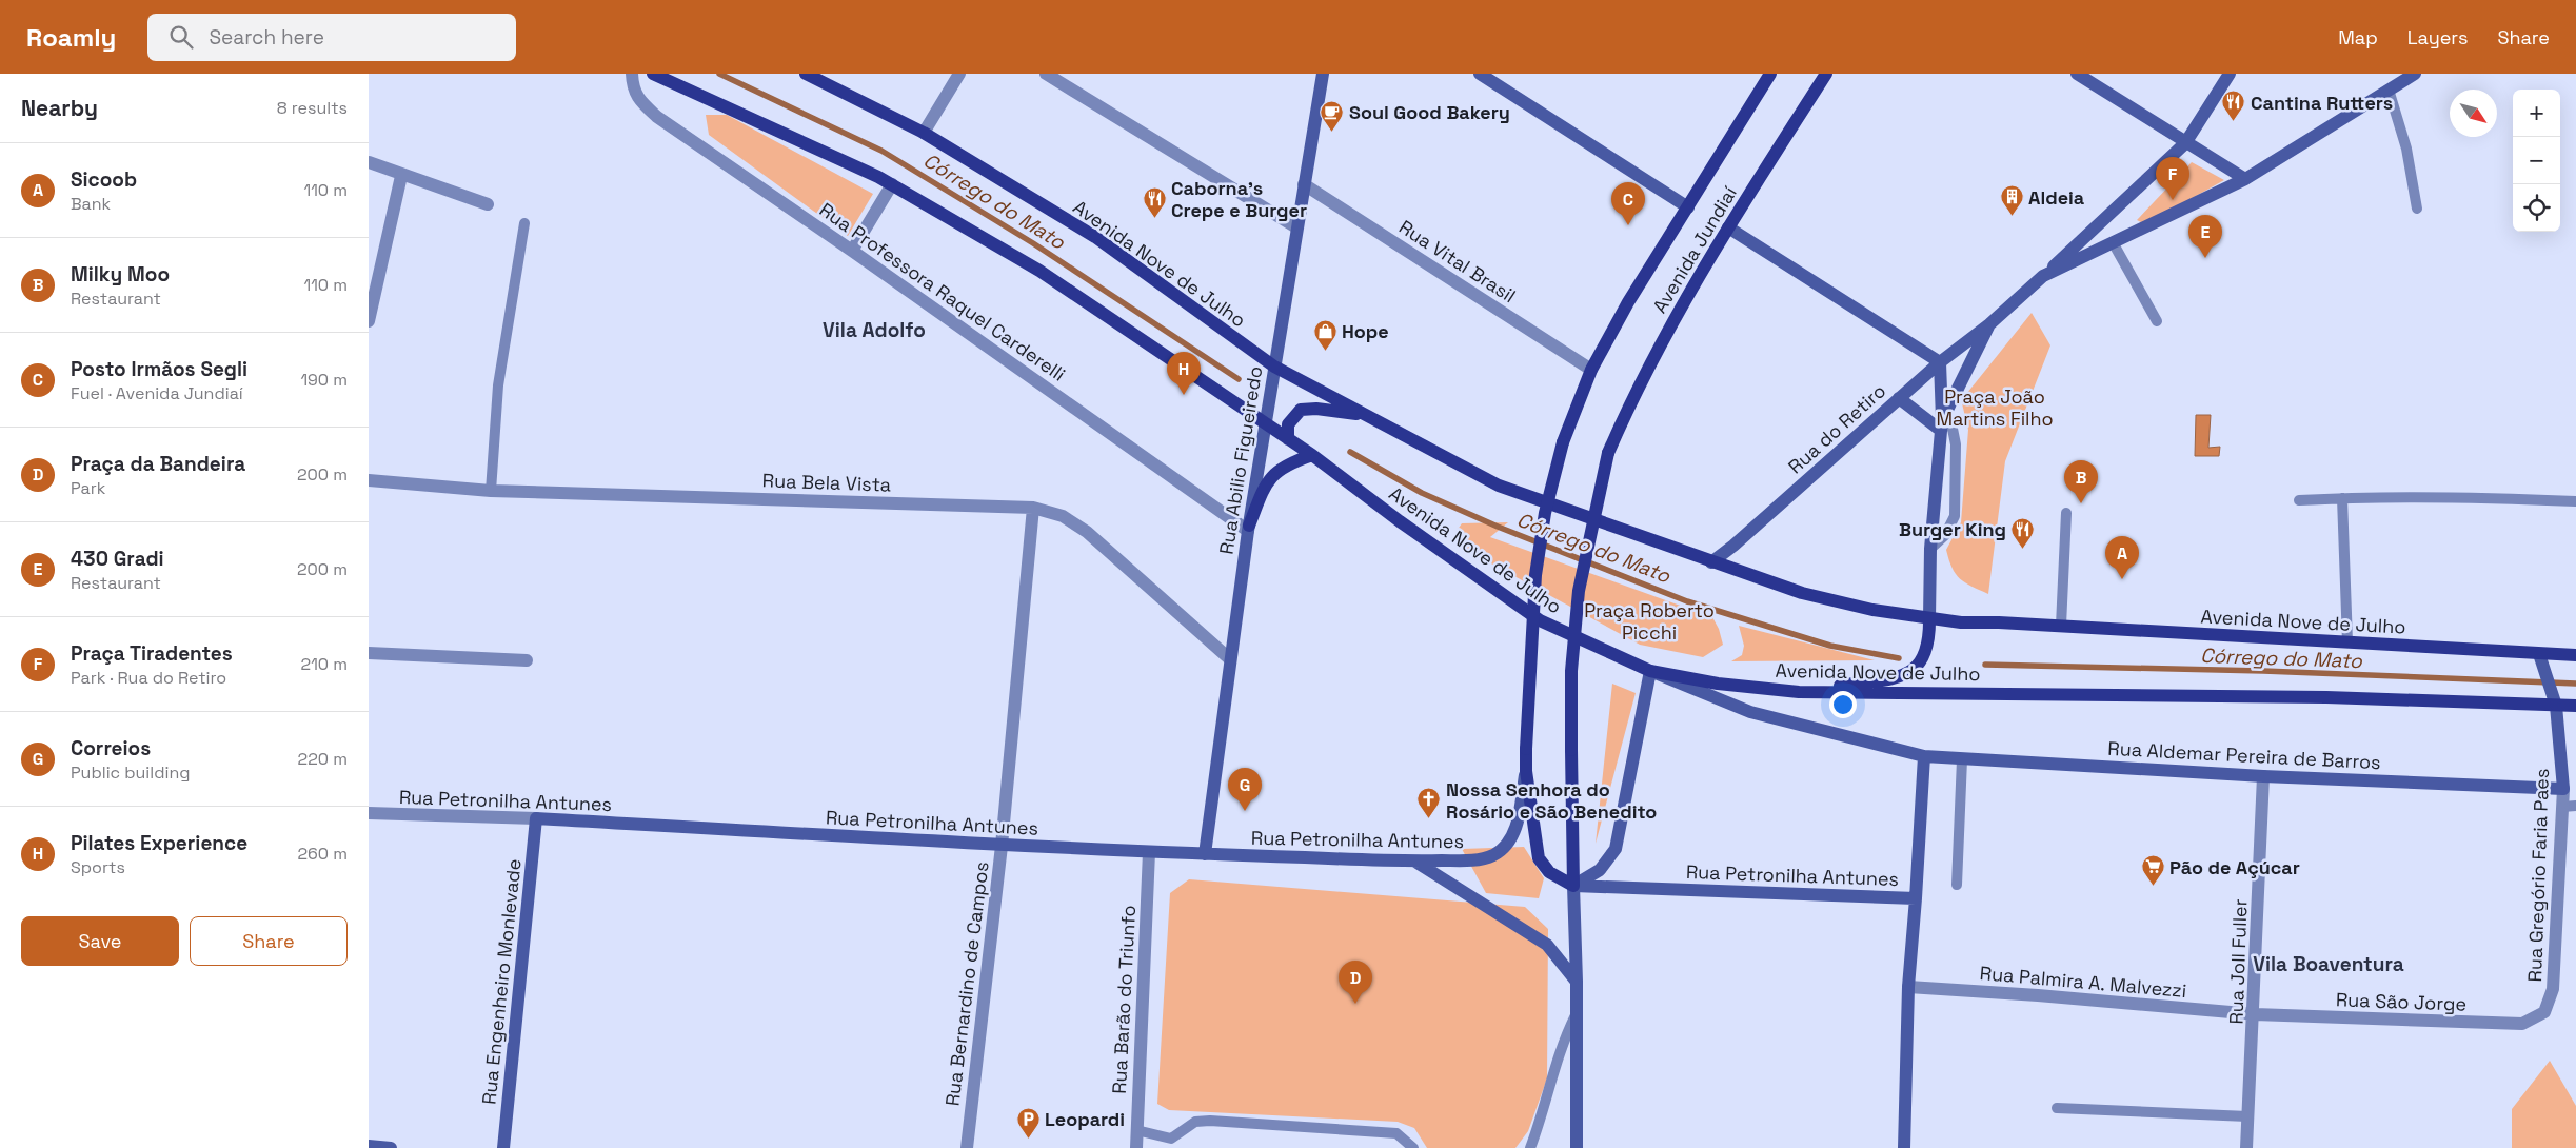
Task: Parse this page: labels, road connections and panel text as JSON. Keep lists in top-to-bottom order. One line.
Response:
{"streets":{"main road":["Avenida Jundiaí","Avenida Nove de Julho"],"street":["Rua Vital Brasil","Rua Professora Raquel Carderelli","Rua do Retiro","Rua Abilio Figueiredo","Rua Bela Vista","Rua Aldemar Pereira de Barros","Rua Petronilha Antunes","Rua Gregório Faria Paes","Rua Joll Fuller","Rua Engenheiro Monlevade","Rua Palmira A. Malvezzi","Rua Bernardino de Campos","Rua Barão do Triunfo","Rua São Jorge"]},"crossings":[["Avenida Jundiaí","Rua Vital Brasil"],["Avenida Jundiaí","Rua Petronilha Antunes"],["Rua Vital Brasil","Rua Abilio Figueiredo"],["Avenida Nove de Julho","Rua do Retiro"],["Avenida Nove de Julho","Rua Abilio Figueiredo"],["Avenida Nove de Julho","Rua Aldemar Pereira de Barros"],["Avenida Nove de Julho","Rua Gregório Faria Paes"],["Rua Professora Raquel Carderelli","Rua Abilio Figueiredo"],["Rua Abilio Figueiredo","Rua Bela Vista"],["Rua Abilio Figueiredo","Rua Petronilha Antunes"],["Rua Bela Vista","Rua Bernardino de Campos"],["Rua Aldemar Pereira de Barros","Rua Gregório Faria Paes"],["Rua Aldemar Pereira de Barros","Rua Joll Fuller"],["Rua Petronilha Antunes","Rua Engenheiro Monlevade"],["Rua Petronilha Antunes","Rua Bernardino de Campos"],["Rua Petronilha Antunes","Rua Barão do Triunfo"],["Rua Gregório Faria Paes","Rua São Jorge"],["Rua Joll Fuller","Rua Palmira A. Malvezzi"],["Rua Joll Fuller","Rua São Jorge"],["Rua Palmira A. Malvezzi","Rua São Jorge"]],"districts":["Vila Adolfo","Vila Boaventura"],"water":["Córrego do Mato"],"parks":["Praça João Martins Filho","Praça Roberto Picchi"],"places":{"restaurant":["Cantina Rutters","Caborna's Crepe e Burger","Burger King"],"cafe":["Soul Good Bakery"],"building":["Aldeia"],"shop":["Hope"],"church":["Nossa Senhora do Rosário e São Benedito"],"supermarket":["Pão de Açúcar"],"parking":["Leopardi"]},"north":"bottom right","page":{"header":"Roamly","search":"Search here","nav":["Map","Layers","Share"],"heading":["Nearby","8 results"],"map_buttons":["+","−"],"list":[{"mark":"A","name":"Sicoob","note":"Bank","value":"110 m"},{"mark":"B","name":"Milky Moo","note":"Restaurant","value":"110 m"},{"mark":"C","name":"Posto Irmãos Segli","note":"Fuel · Avenida Jundiaí","value":"190 m"},{"mark":"D","name":"Praça da Bandeira","note":"Park","value":"200 m"},{"mark":"E","name":"430 Gradi","note":"Restaurant","value":"200 m"},{"mark":"F","name":"Praça Tiradentes","note":"Park · Rua do Retiro","value":"210 m"},{"mark":"G","name":"Correios","note":"Public building","value":"220 m"},{"mark":"H","name":"Pilates Experience","note":"Sports","value":"260 m"}],"pins":["F","C","E","H","B","A","G","D"],"buttons":["Save","Share"]}}
